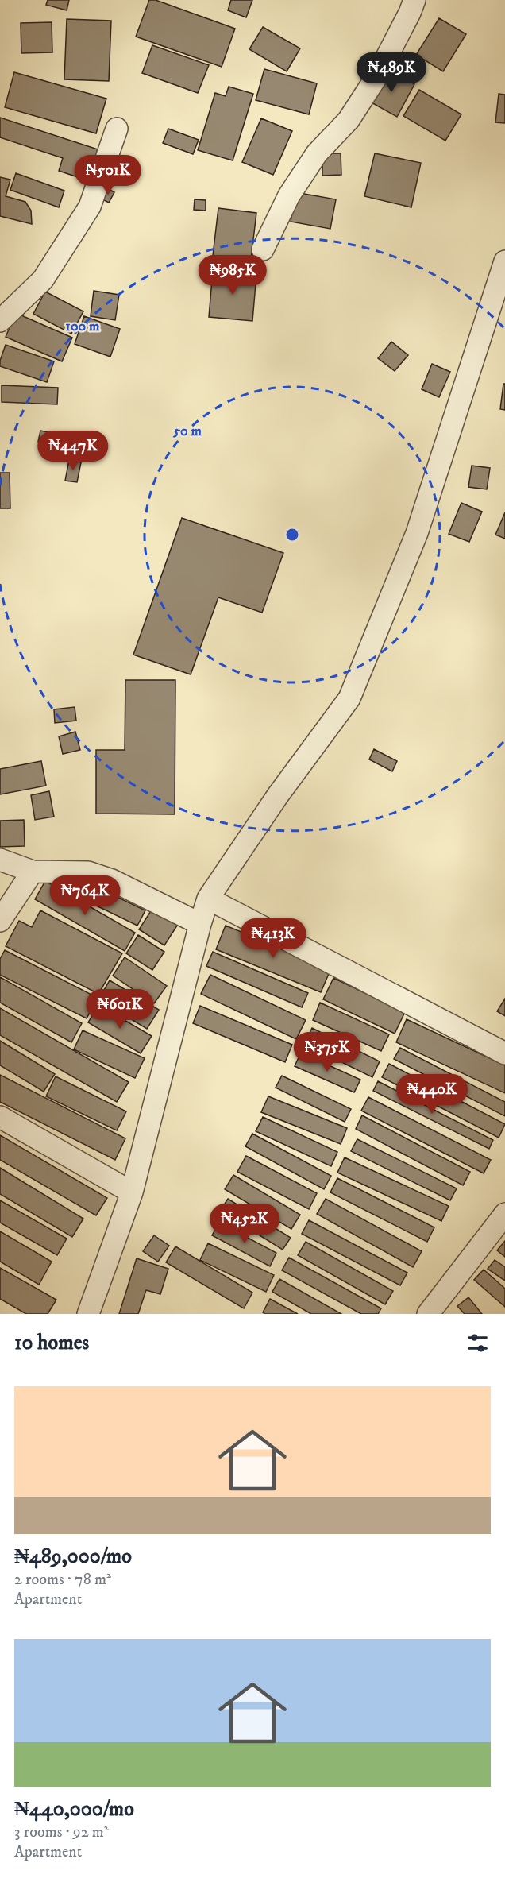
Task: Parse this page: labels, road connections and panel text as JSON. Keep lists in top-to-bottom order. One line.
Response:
{"page":{"price":["₦489K","₦501K","₦985K","₦447K","₦764K","₦413K","₦601K","₦375K","₦440K","₦452K"],"heading":"10 homes","list":[{"name":"₦489,000/mo","note":"2 rooms · 78 m² · Apartment"},{"name":"₦440,000/mo","note":"3 rooms · 92 m² · Apartment"}]},"rings":["100 m","50 m"]}
